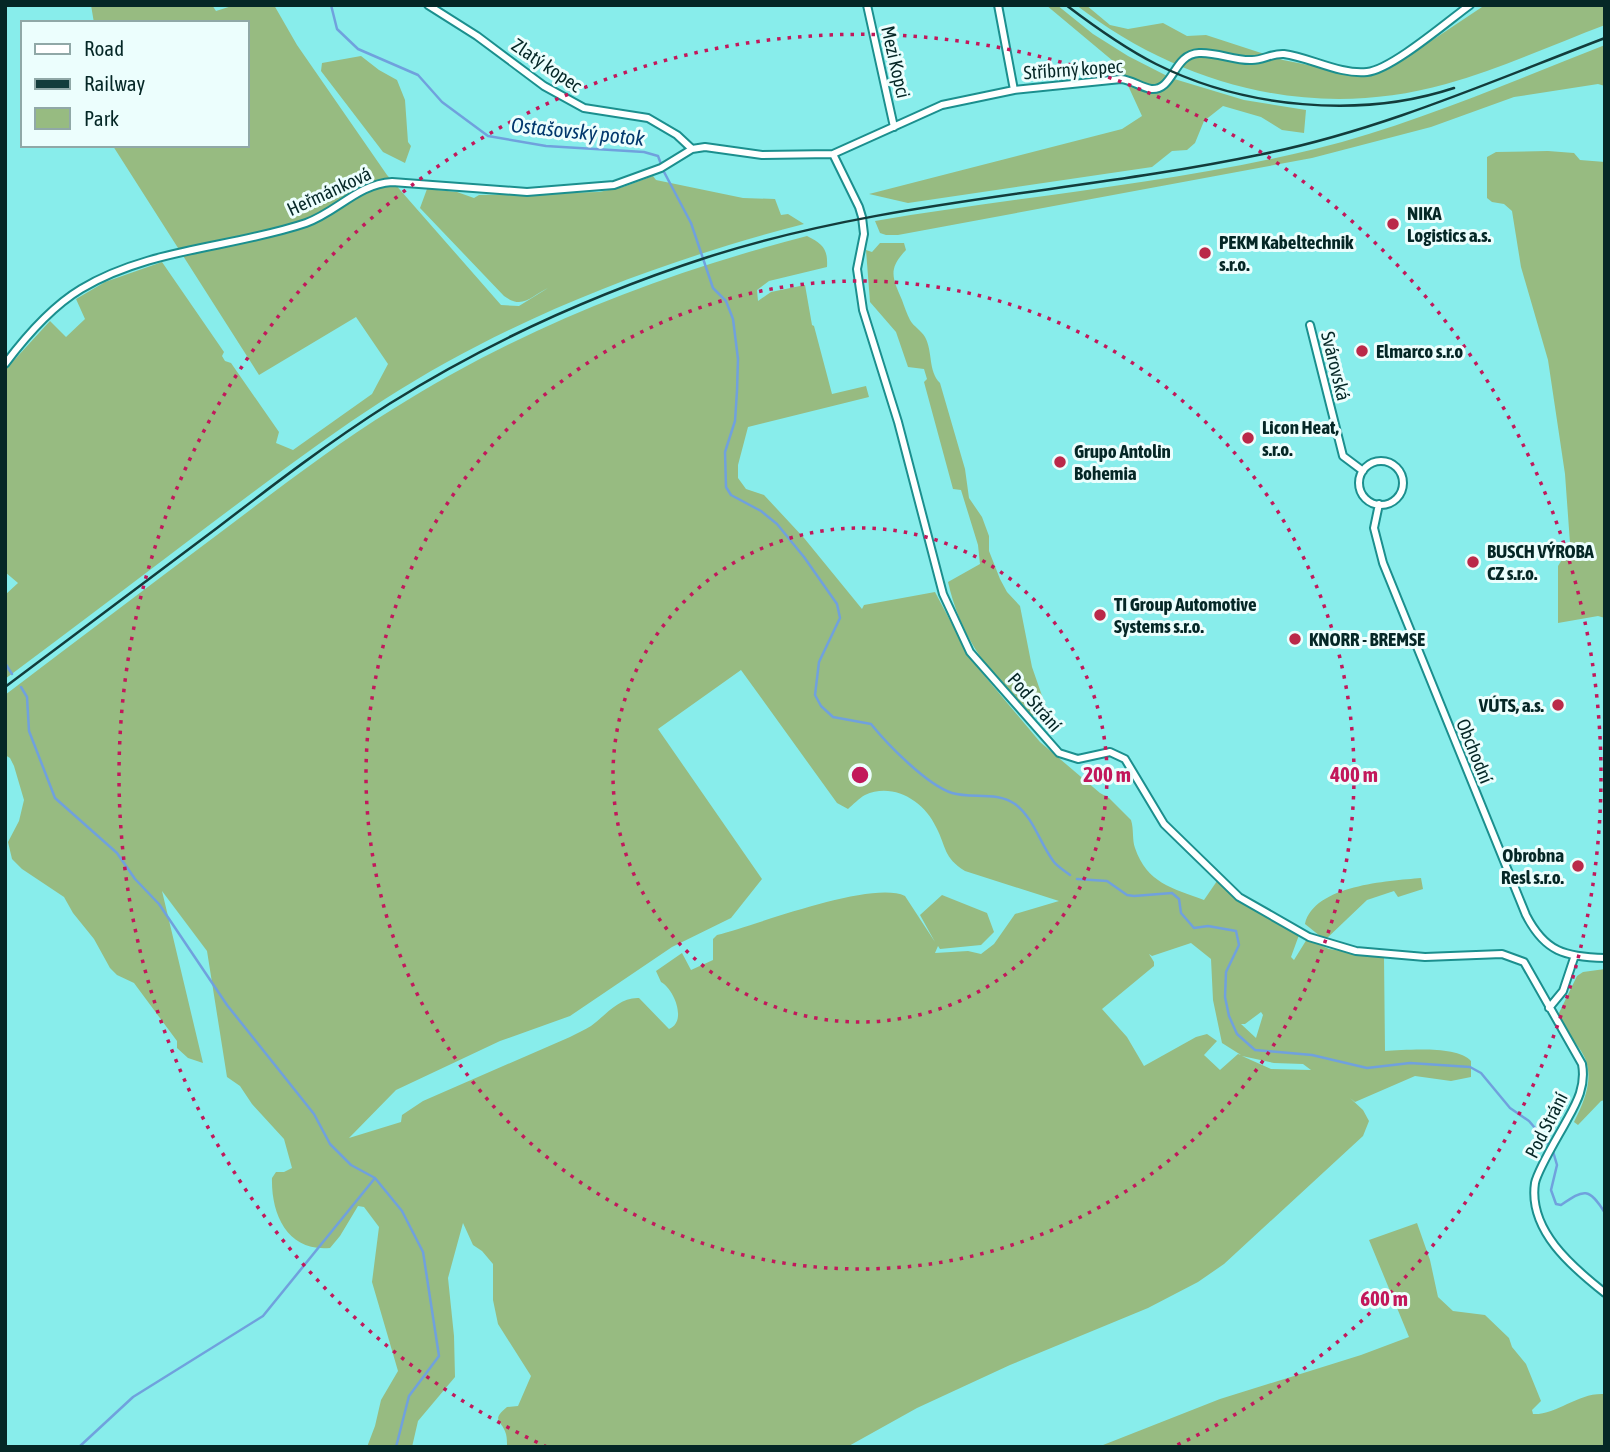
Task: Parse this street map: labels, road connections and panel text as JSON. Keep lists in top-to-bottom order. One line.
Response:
{"streets":{"street":["Mezi Kopci","Zlatý kopec","Stříbrný kopec","Heřmánková","Svárovská","Pod Strání","Obchodní"]},"crossings":[["Mezi Kopci","Stříbrný kopec"],["Zlatý kopec","Stříbrný kopec"],["Zlatý kopec","Heřmánková"],["Stříbrný kopec","Heřmánková"],["Stříbrný kopec","Pod Strání"],["Svárovská","Obchodní"]],"water":["Ostašovský potok"],"places":["NIKA Logistics a.s.","PEKM Kabeltechnik s.r.o.","Elmarco s.r.o","Licon Heat, s.r.o.","Grupo Antolin Bohemia","BUSCH VÝROBA CZ s.r.o.","TI Group Automotive Systems s.r.o.","KNORR - BREMSE","VÚTS, a.s.","Obrobna Resl s.r.o."],"legend":["Road","Railway","Park"],"rings":["200 m","400 m","600 m"]}
